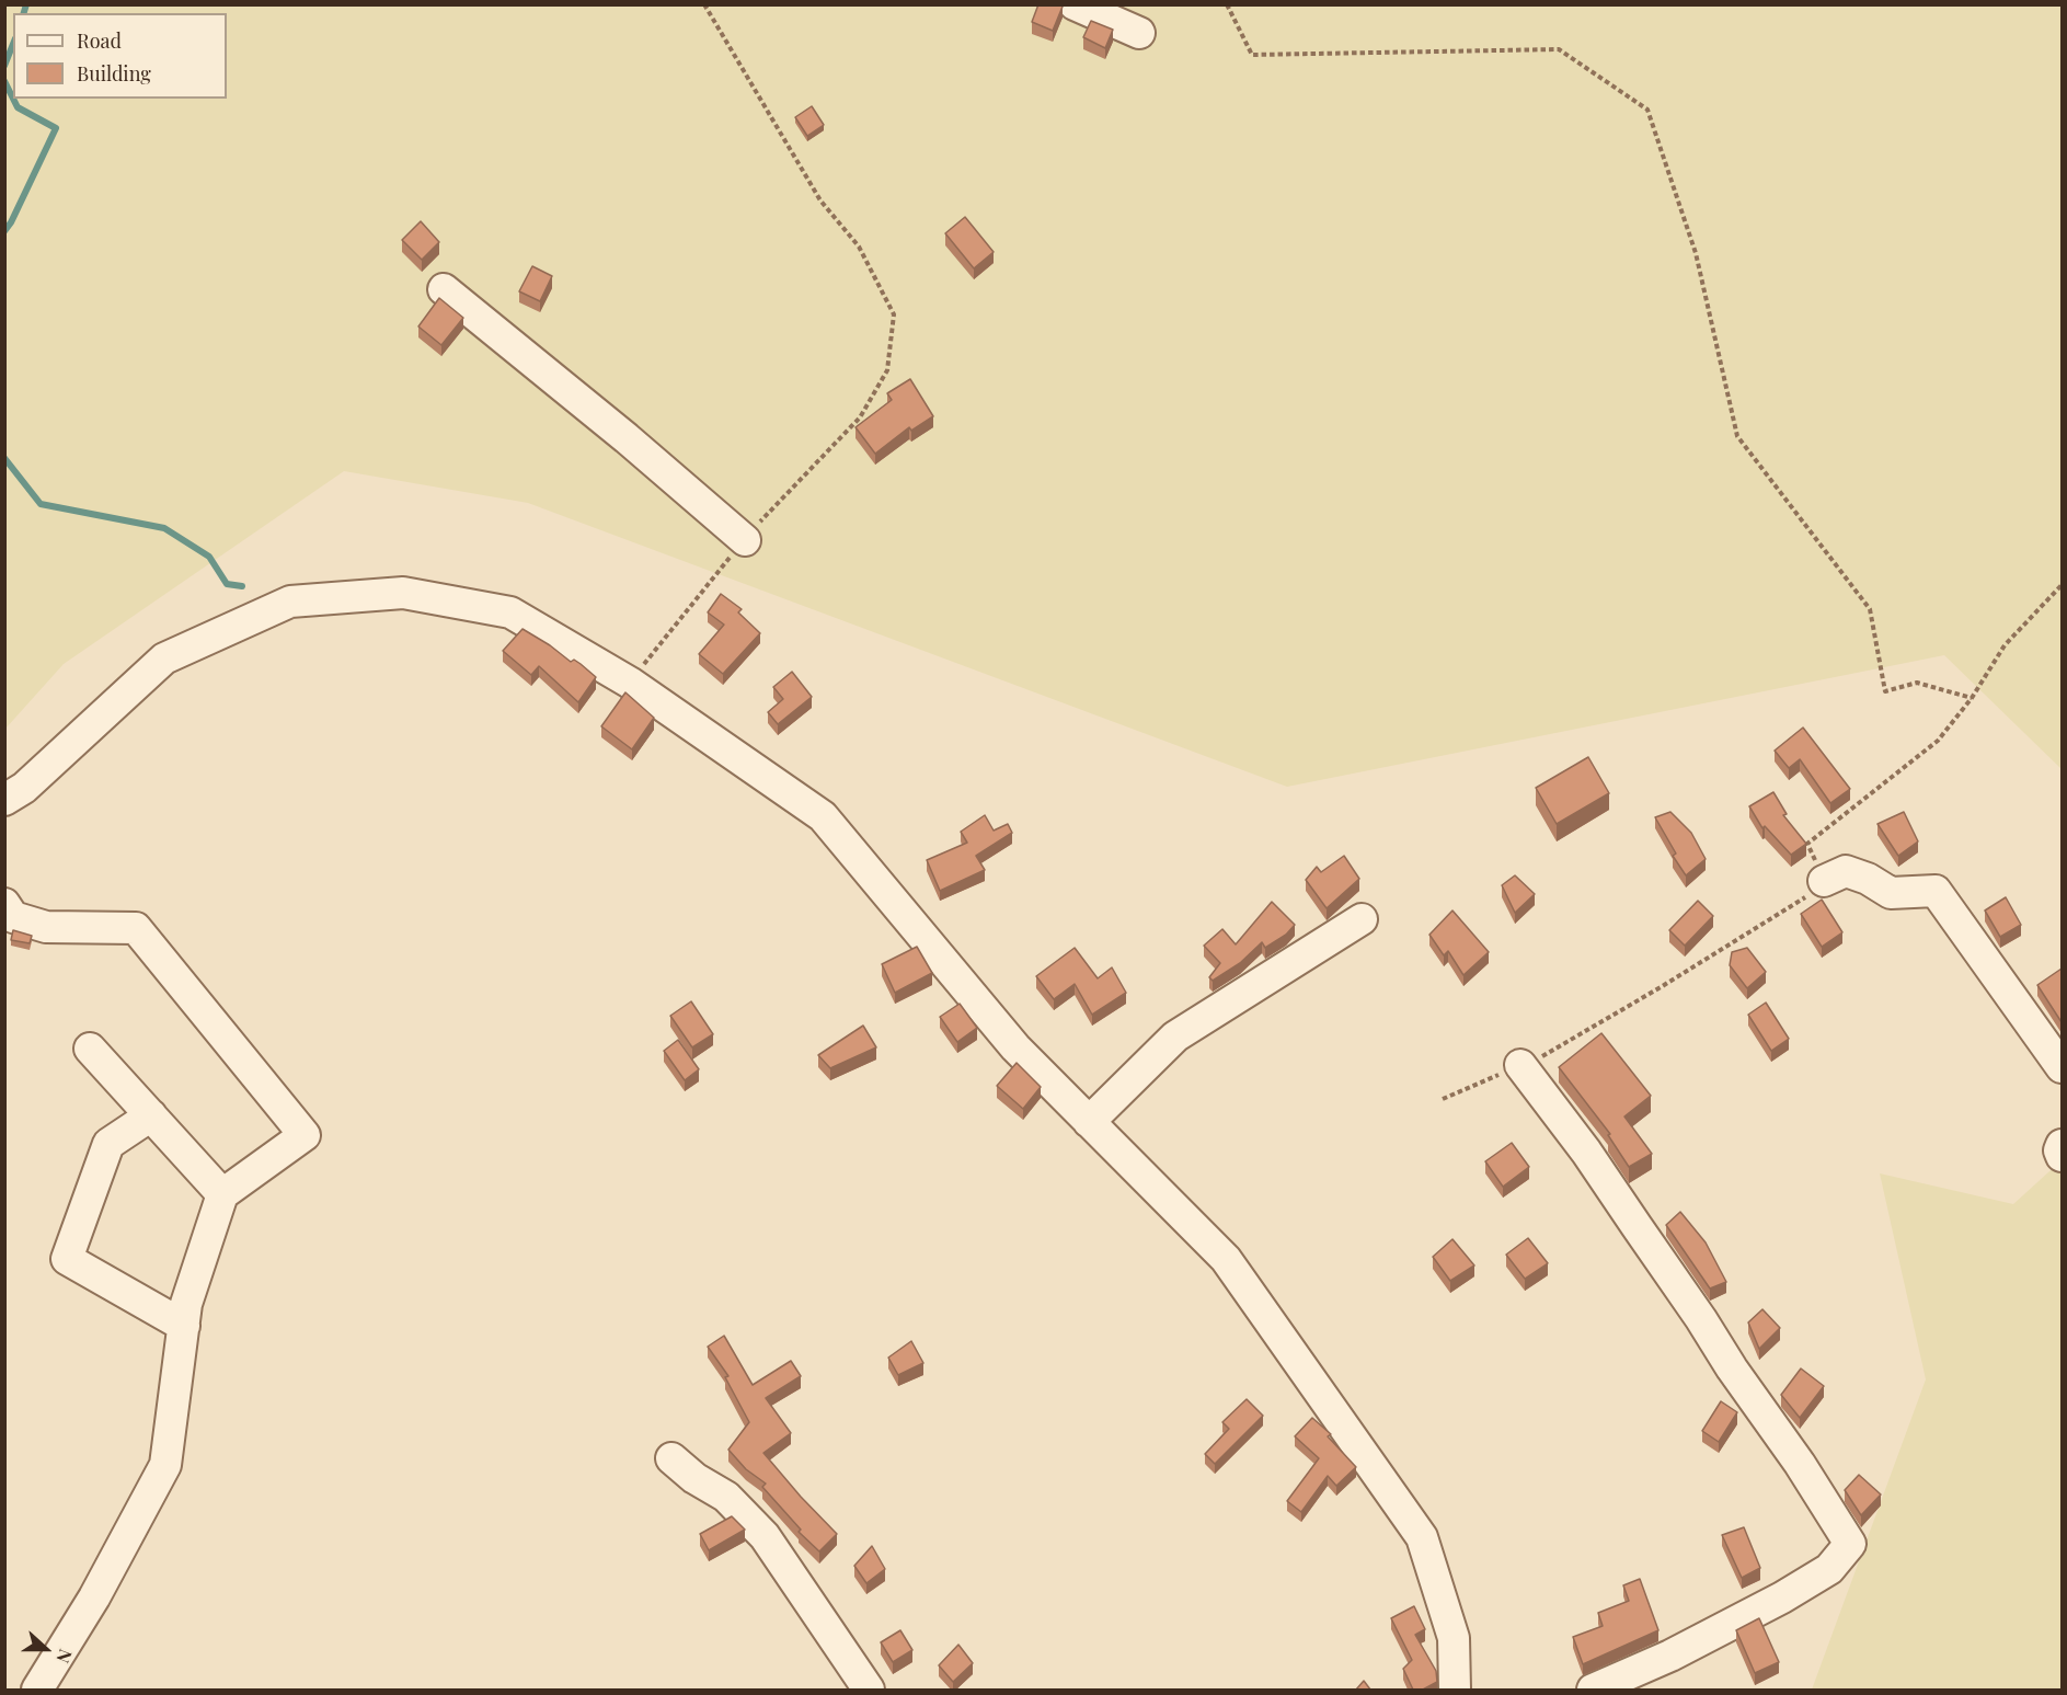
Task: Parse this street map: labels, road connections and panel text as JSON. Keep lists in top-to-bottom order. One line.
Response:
{"legend":["Road","Building"],"north":"right"}
